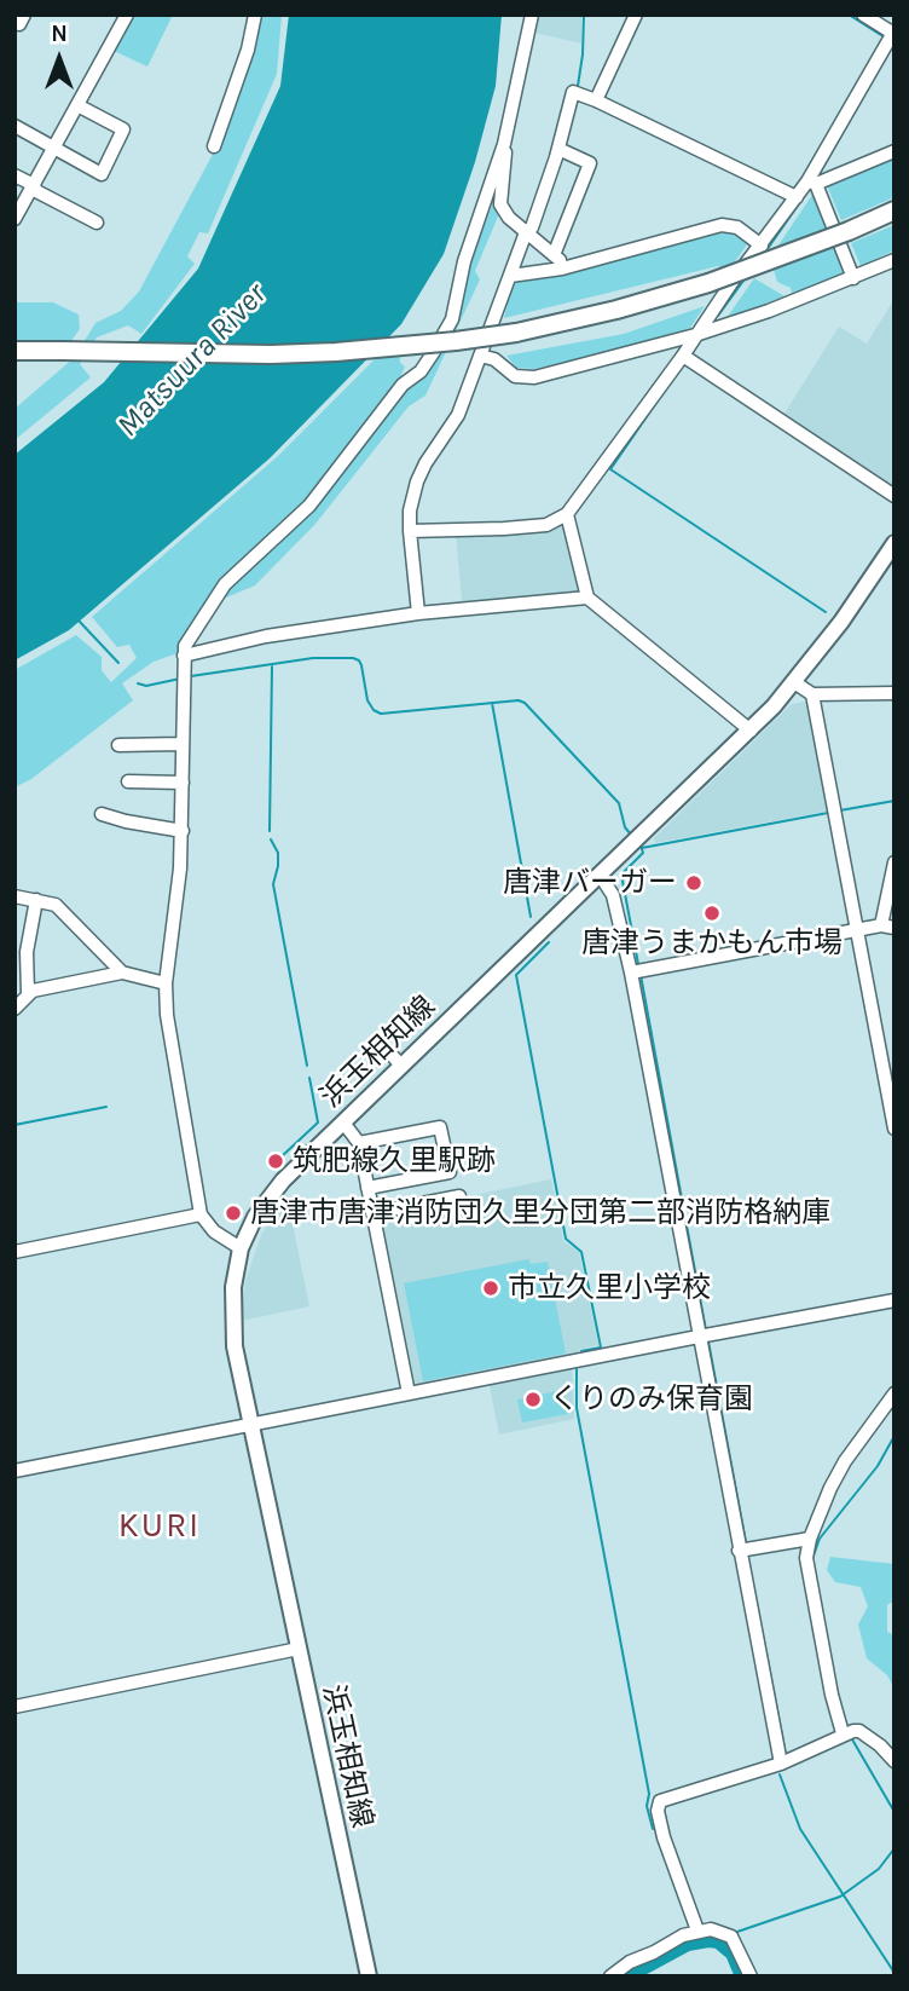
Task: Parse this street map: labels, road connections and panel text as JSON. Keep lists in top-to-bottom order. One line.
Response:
{"streets":{"main road":["浜玉相知線"]},"districts":["KURI"],"water":["Matsuura River"],"places":["唐津バーガー","唐津うまかもん市場","筑肥線久里駅跡","唐津市唐津消防団久里分団第二部消防格納庫","市立久里小学校","くりのみ保育園"],"north":"top"}
